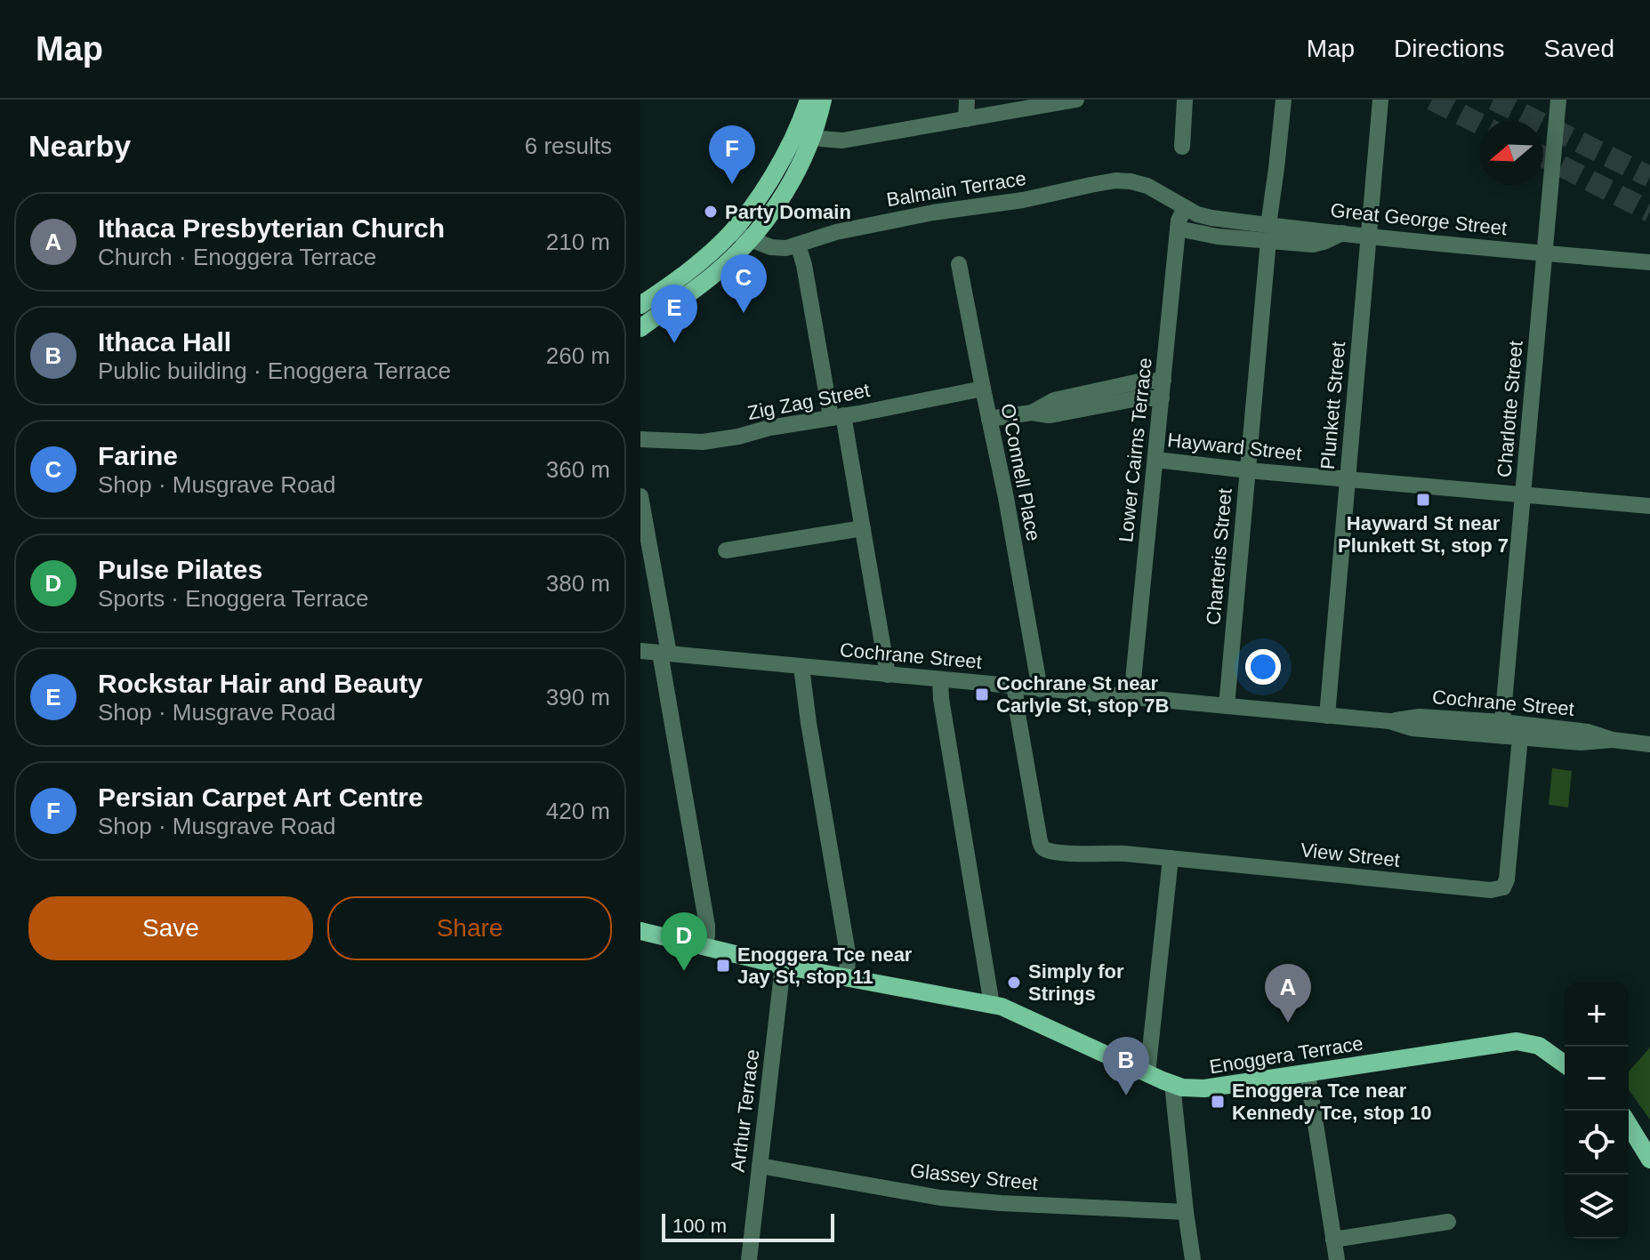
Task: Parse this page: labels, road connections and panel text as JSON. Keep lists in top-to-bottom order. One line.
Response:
{"streets":{"main road":["Enoggera Terrace"],"street":["Balmain Terrace","Great George Street","Zig Zag Street","Plunkett Street","Charlotte Street","Hayward Street","Lower Cairns Terrace","O'Connell Place","Charteris Street","Cochrane Street","View Street","Arthur Terrace","Glassey Street"]},"crossings":[["Balmain Terrace","Lower Cairns Terrace"],["Great George Street","Plunkett Street"],["Great George Street","Charlotte Street"],["Great George Street","Charteris Street"],["Zig Zag Street","O'Connell Place"],["Plunkett Street","Hayward Street"],["Plunkett Street","Cochrane Street"],["Charlotte Street","Hayward Street"],["Charlotte Street","Cochrane Street"],["Hayward Street","Lower Cairns Terrace"],["Hayward Street","Charteris Street"],["Lower Cairns Terrace","Cochrane Street"],["O'Connell Place","Cochrane Street"],["Charteris Street","Cochrane Street"],["Cochrane Street","View Street"],["Enoggera Terrace","Arthur Terrace"],["Arthur Terrace","Glassey Street"]],"places":{"other":["Party Domain","Simply for Strings"],"transit":["Hayward St near Plunkett St, stop 7","Cochrane St near Carlyle St, stop 7B","Enoggera Tce near Jay St, stop 11","Enoggera Tce near Kennedy Tce, stop 10"]},"scale_bar":"100 m","north":"left","page":{"header":"Map","nav":["Map","Directions","Saved"],"heading":["Nearby","6 results"],"pins":["F","C","E","D","A","B"],"list":[{"mark":"A","name":"Ithaca Presbyterian Church","note":"Church · Enoggera Terrace","value":"210 m"},{"mark":"B","name":"Ithaca Hall","note":"Public building · Enoggera Terrace","value":"260 m"},{"mark":"C","name":"Farine","note":"Shop · Musgrave Road","value":"360 m"},{"mark":"D","name":"Pulse Pilates","note":"Sports · Enoggera Terrace","value":"380 m"},{"mark":"E","name":"Rockstar Hair and Beauty","note":"Shop · Musgrave Road","value":"390 m"},{"mark":"F","name":"Persian Carpet Art Centre","note":"Shop · Musgrave Road","value":"420 m"}],"buttons":["Save","Share"],"map_buttons":["+","−"],"scale":"100 m"}}
